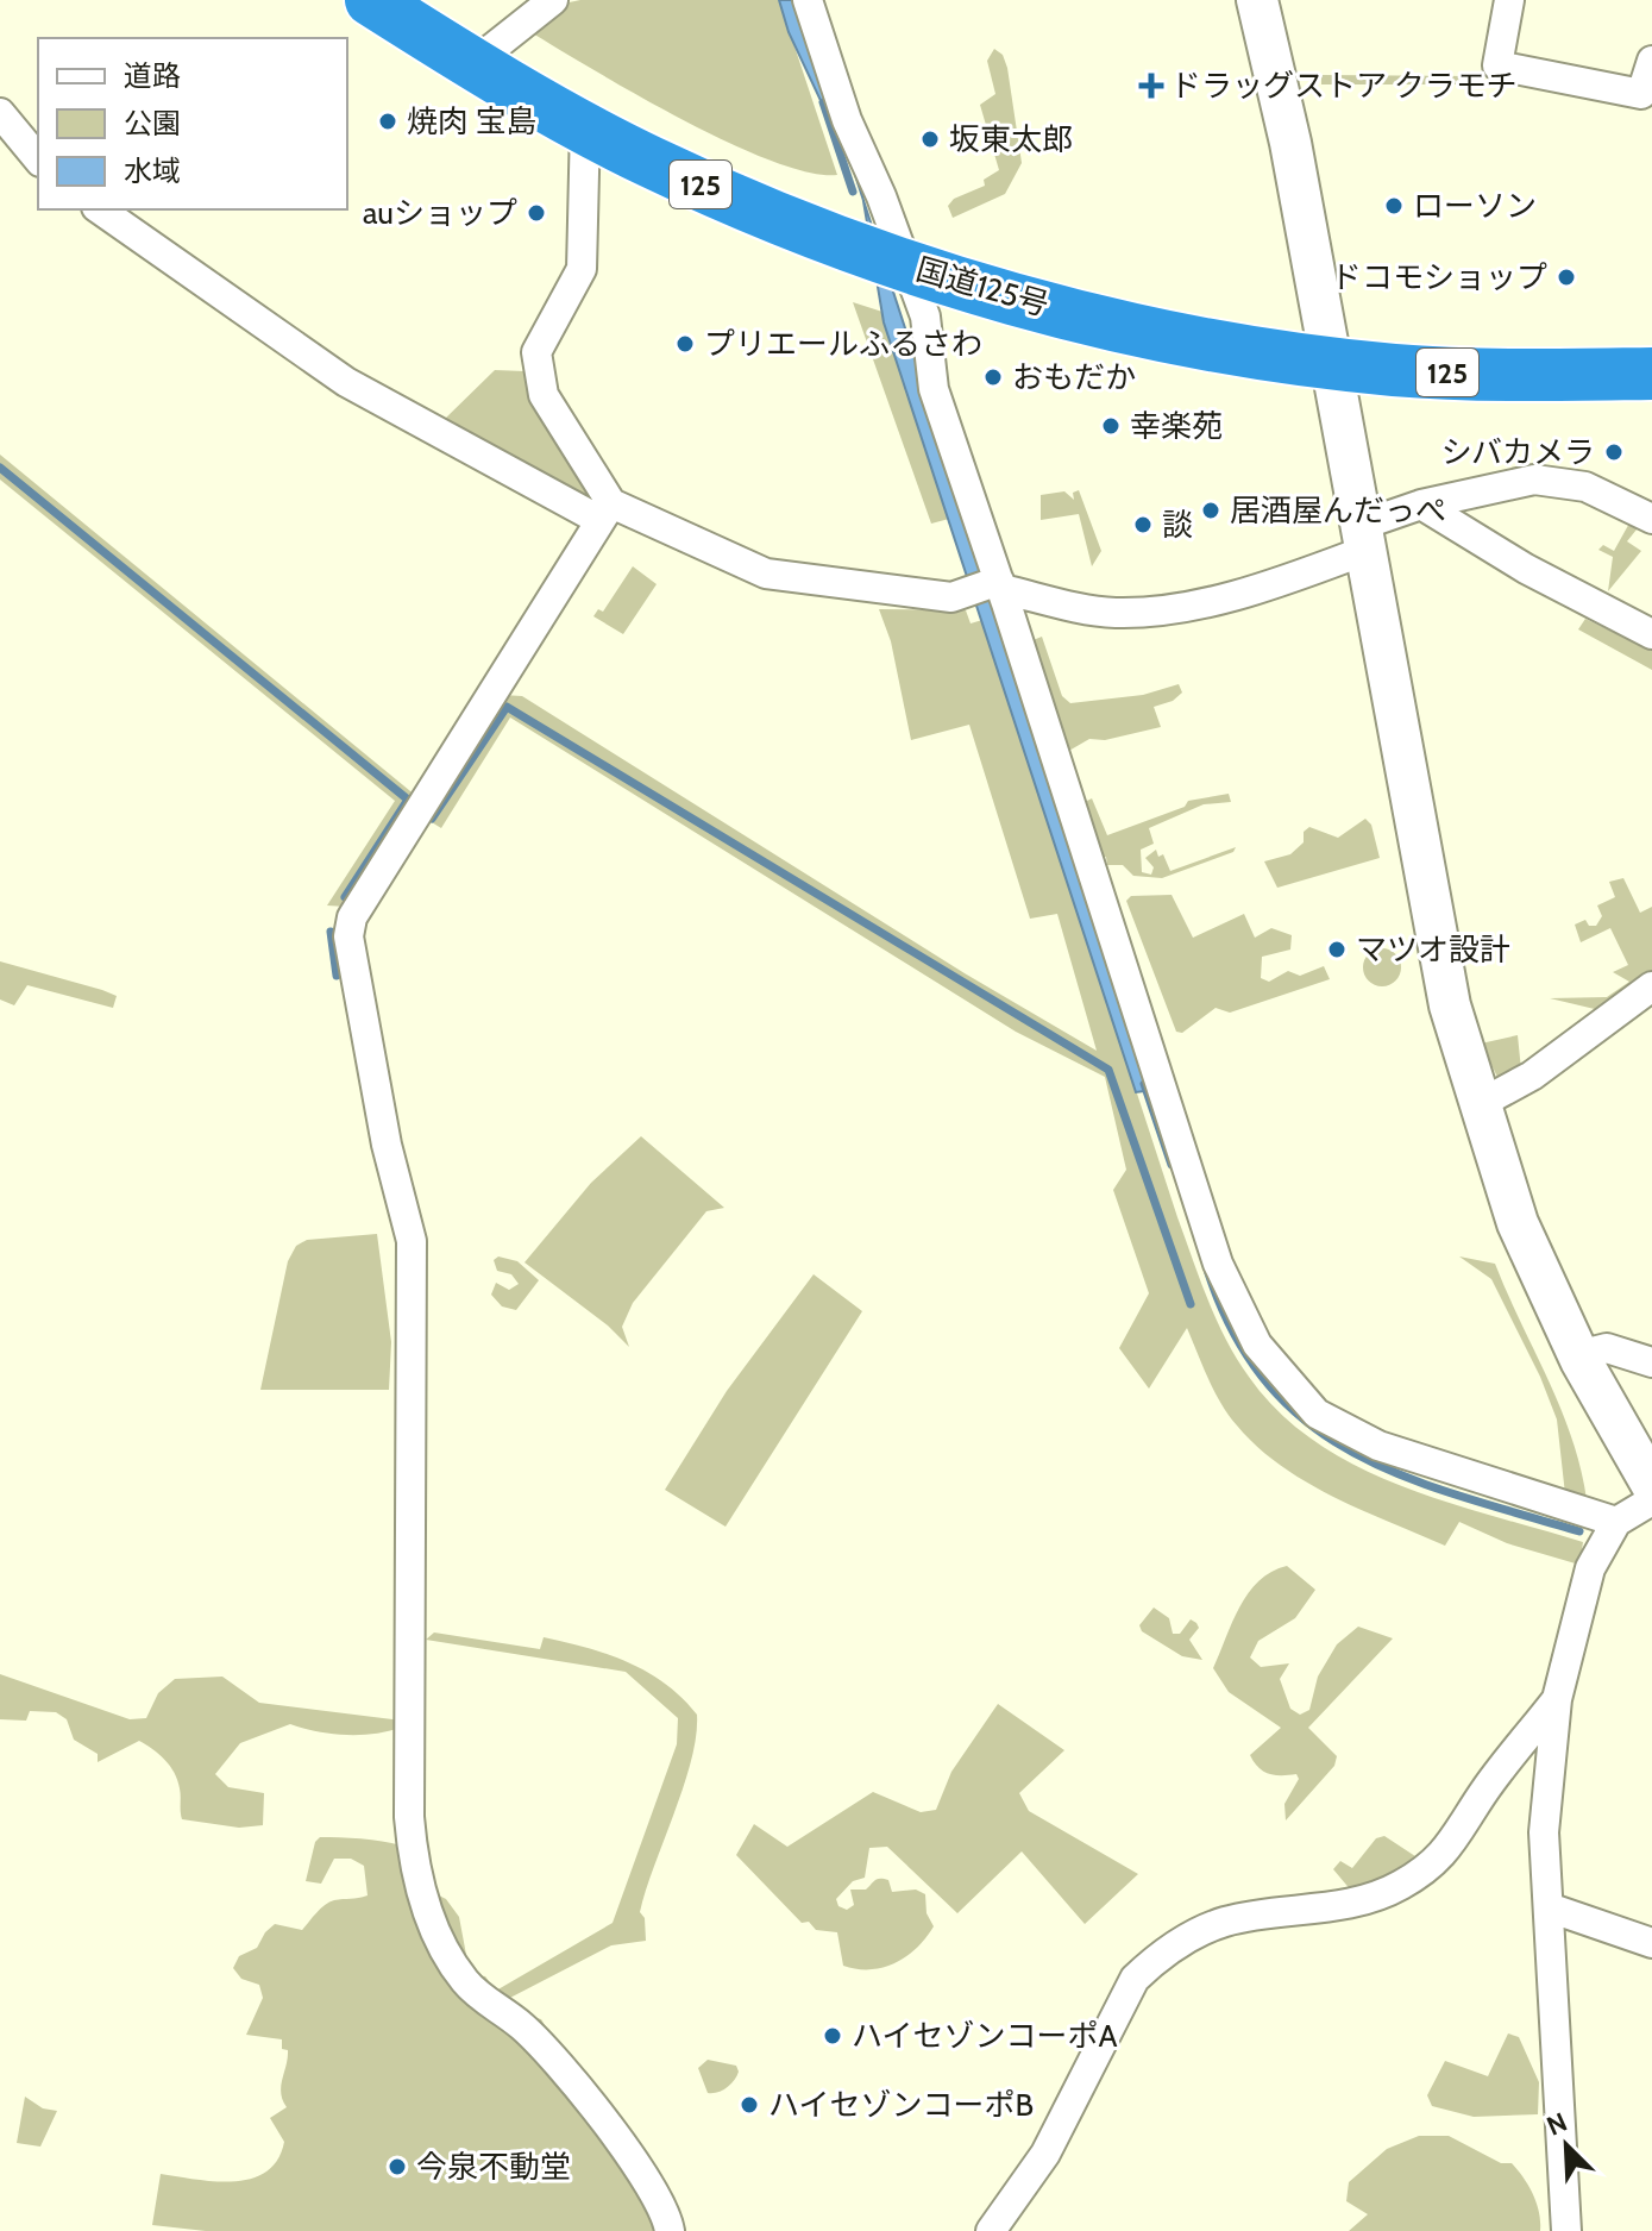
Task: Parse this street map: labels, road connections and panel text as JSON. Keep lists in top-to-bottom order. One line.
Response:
{"streets":{"highway":["125","国道125号"]},"places":{"health":["ドラッグストア クラモチ"],"other":["焼肉 宝島","坂東太郎","ローソン","auショップ","ドコモショップ","プリエールふるさわ","おもだか","幸楽苑","シバカメラ","居酒屋んだっぺ","談","マツオ設計","ハイセゾンコーポA","ハイセゾンコーポB","今泉不動堂"]},"legend":["道路","公園","水域"],"north":"top left"}
